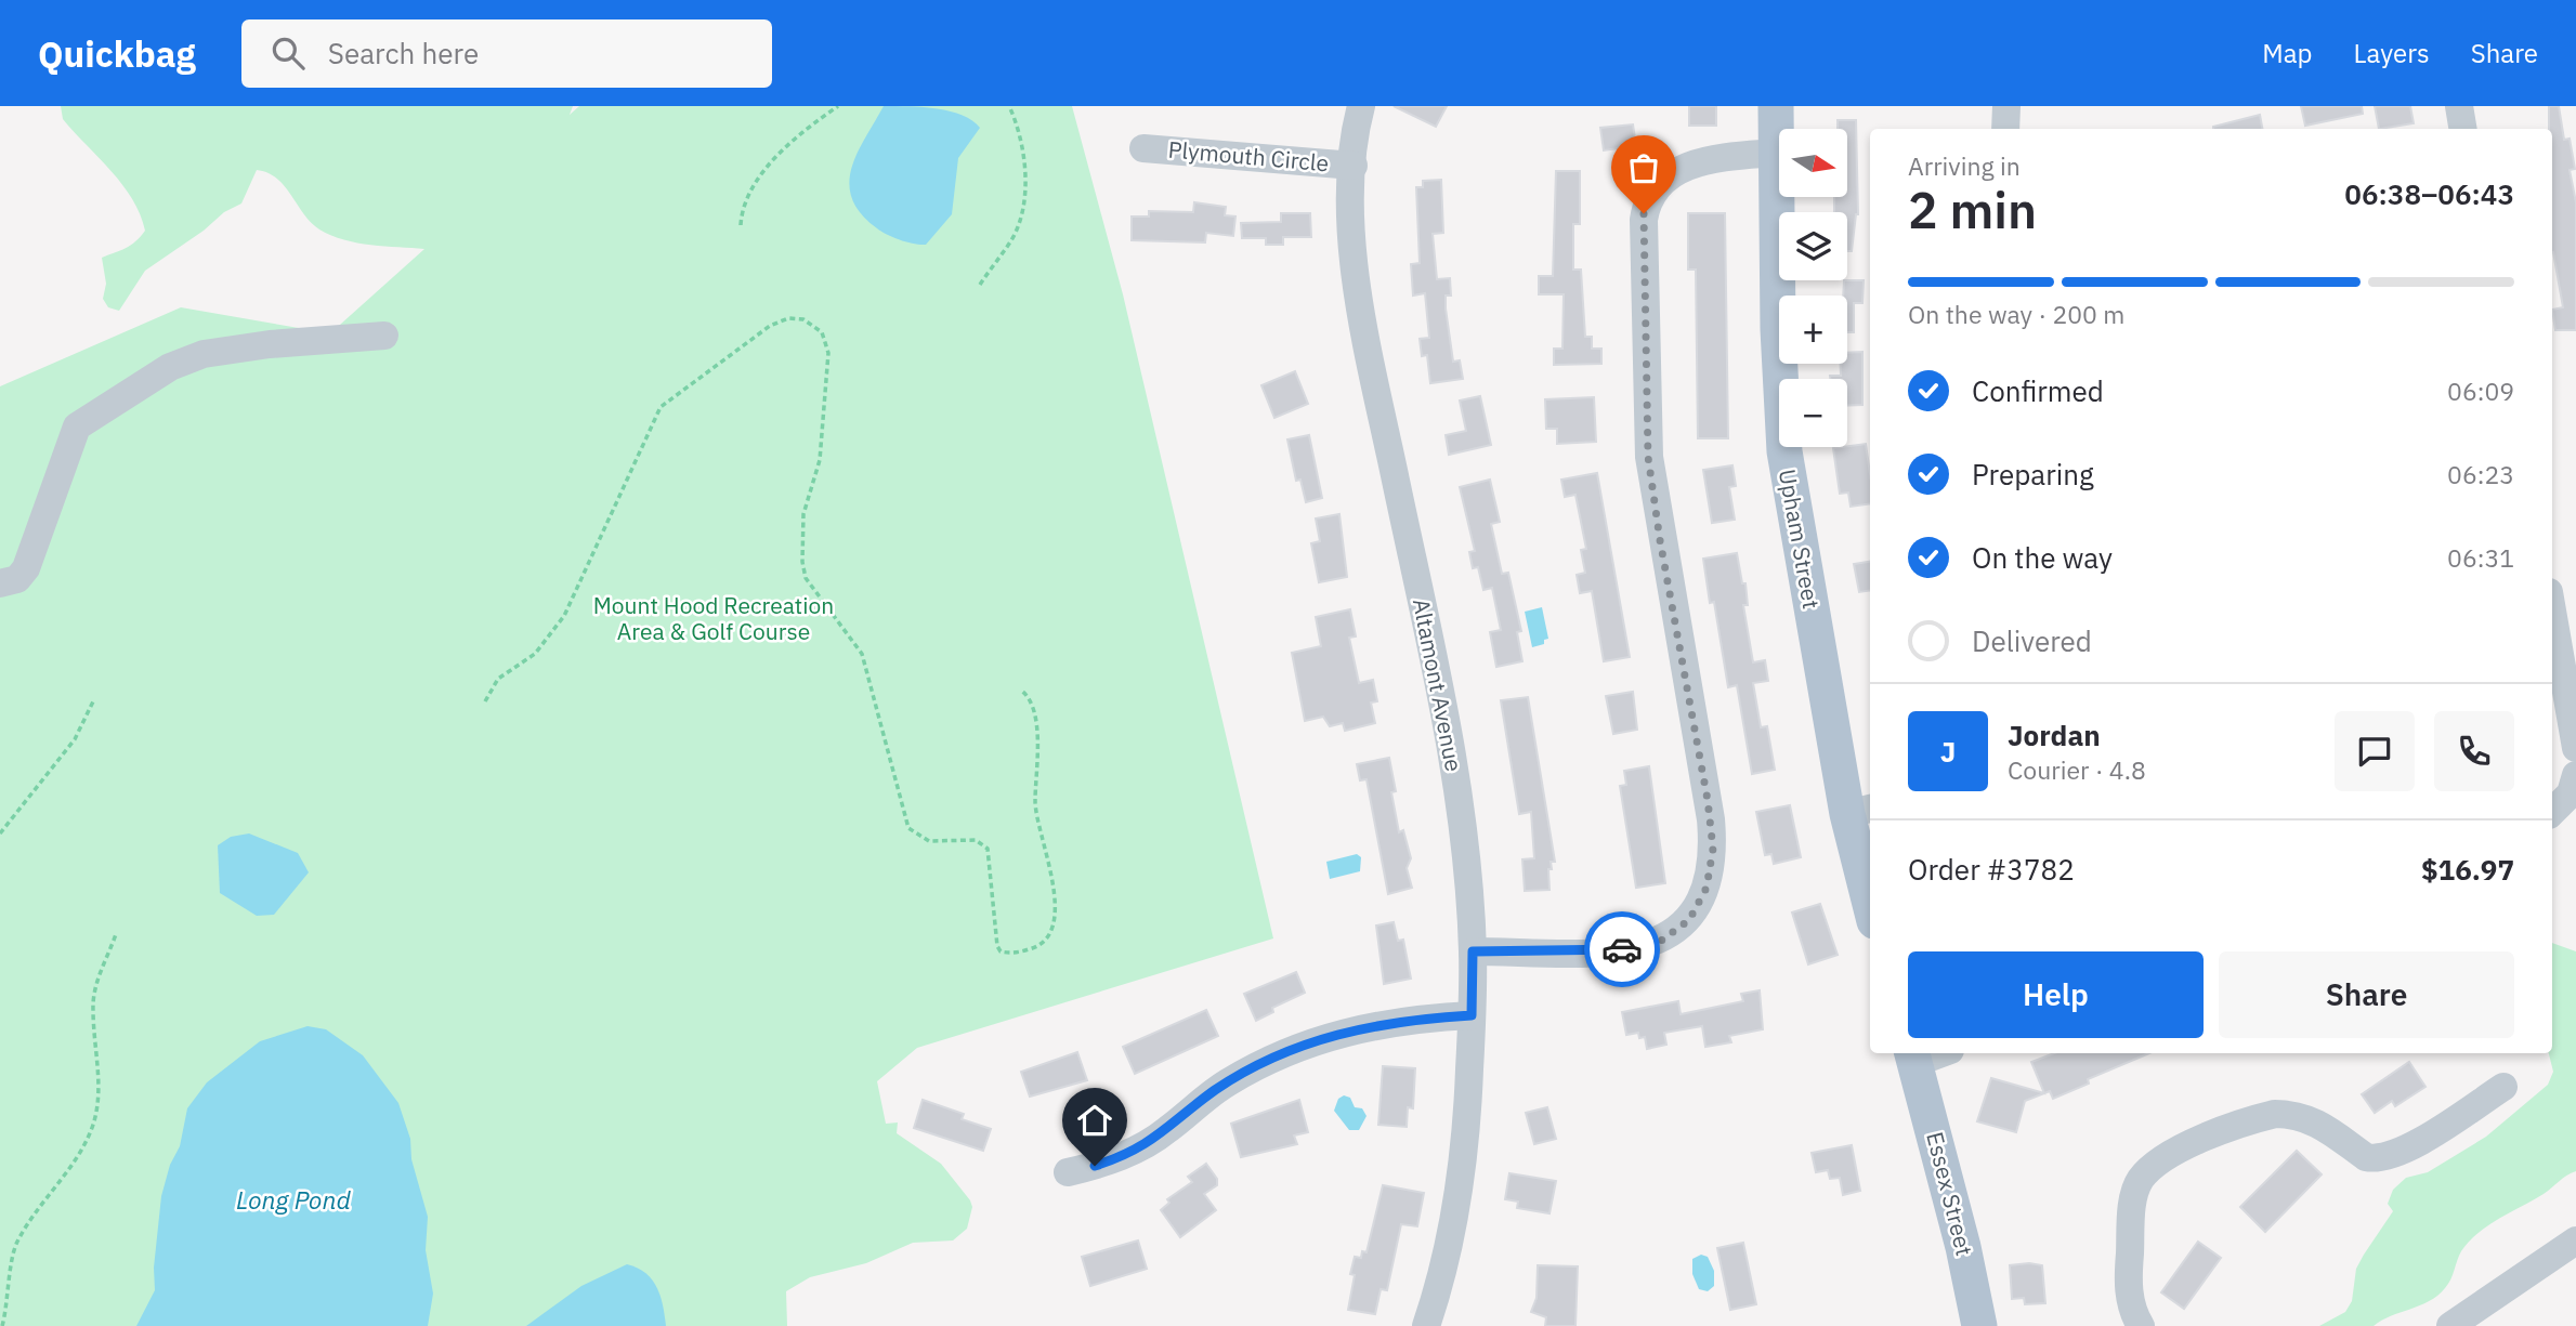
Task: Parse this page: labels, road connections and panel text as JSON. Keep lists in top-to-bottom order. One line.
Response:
{"streets":{"main road":["Upham Street","Essex Street"],"street":["Plymouth Circle","Altamont Avenue"]},"crossings":[["Plymouth Circle","Altamont Avenue"]],"water":["Long Pond"],"parks":["Mount Hood Recreation Area & Golf Course"],"north":"right","page":{"header":"Quickbag","search":"Search here","nav":["Map","Layers","Share"],"map_buttons":["+","−"],"heading":["2 min","Arriving in","06:38–06:43"],"panel":["Jordan","Courier · 4.8","Order #3782","$16.97"],"bar":"On the way · 200 m","list":[["Confirmed","06:09"],["Preparing","06:23"],["On the way","06:31"],"Delivered"],"round":"J","buttons":["Help","Share"]}}
